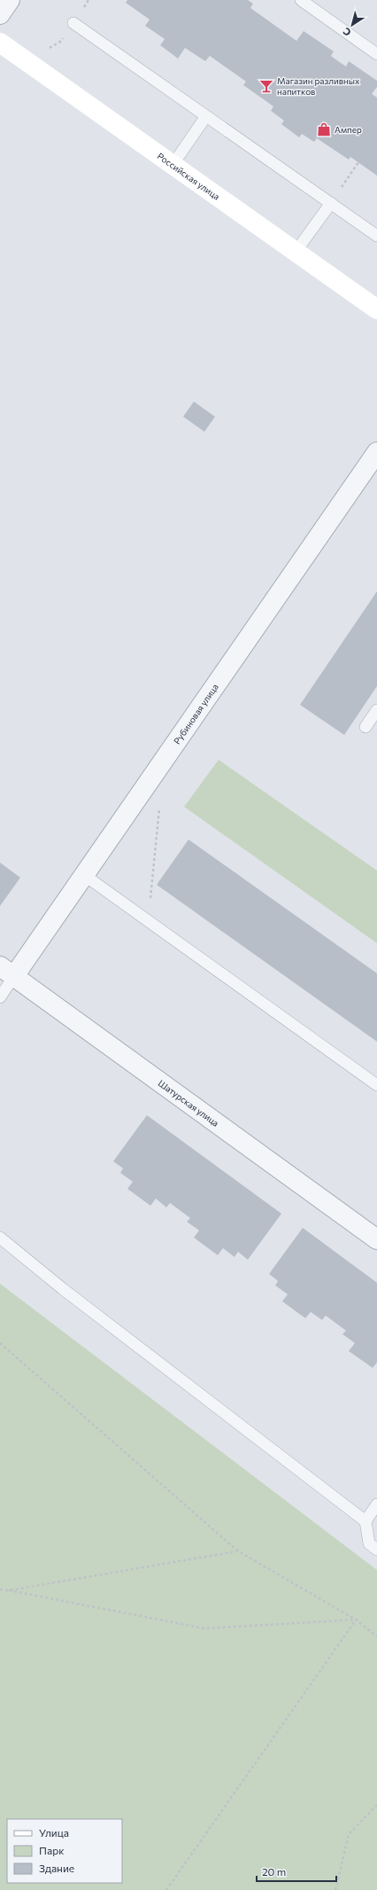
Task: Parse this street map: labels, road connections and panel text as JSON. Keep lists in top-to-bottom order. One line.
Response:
{"streets":{"main road":["Российская улица"],"street":["Рубиновая улица","Шатурская улица"]},"crossings":[["Рубиновая улица","Шатурская улица"]],"places":{"bar":["Магазин разливных напитков"],"shop":["Ампер"]},"legend":["Улица","Парк","Здание"],"scale_bar":"20 m","north":"bottom left"}
